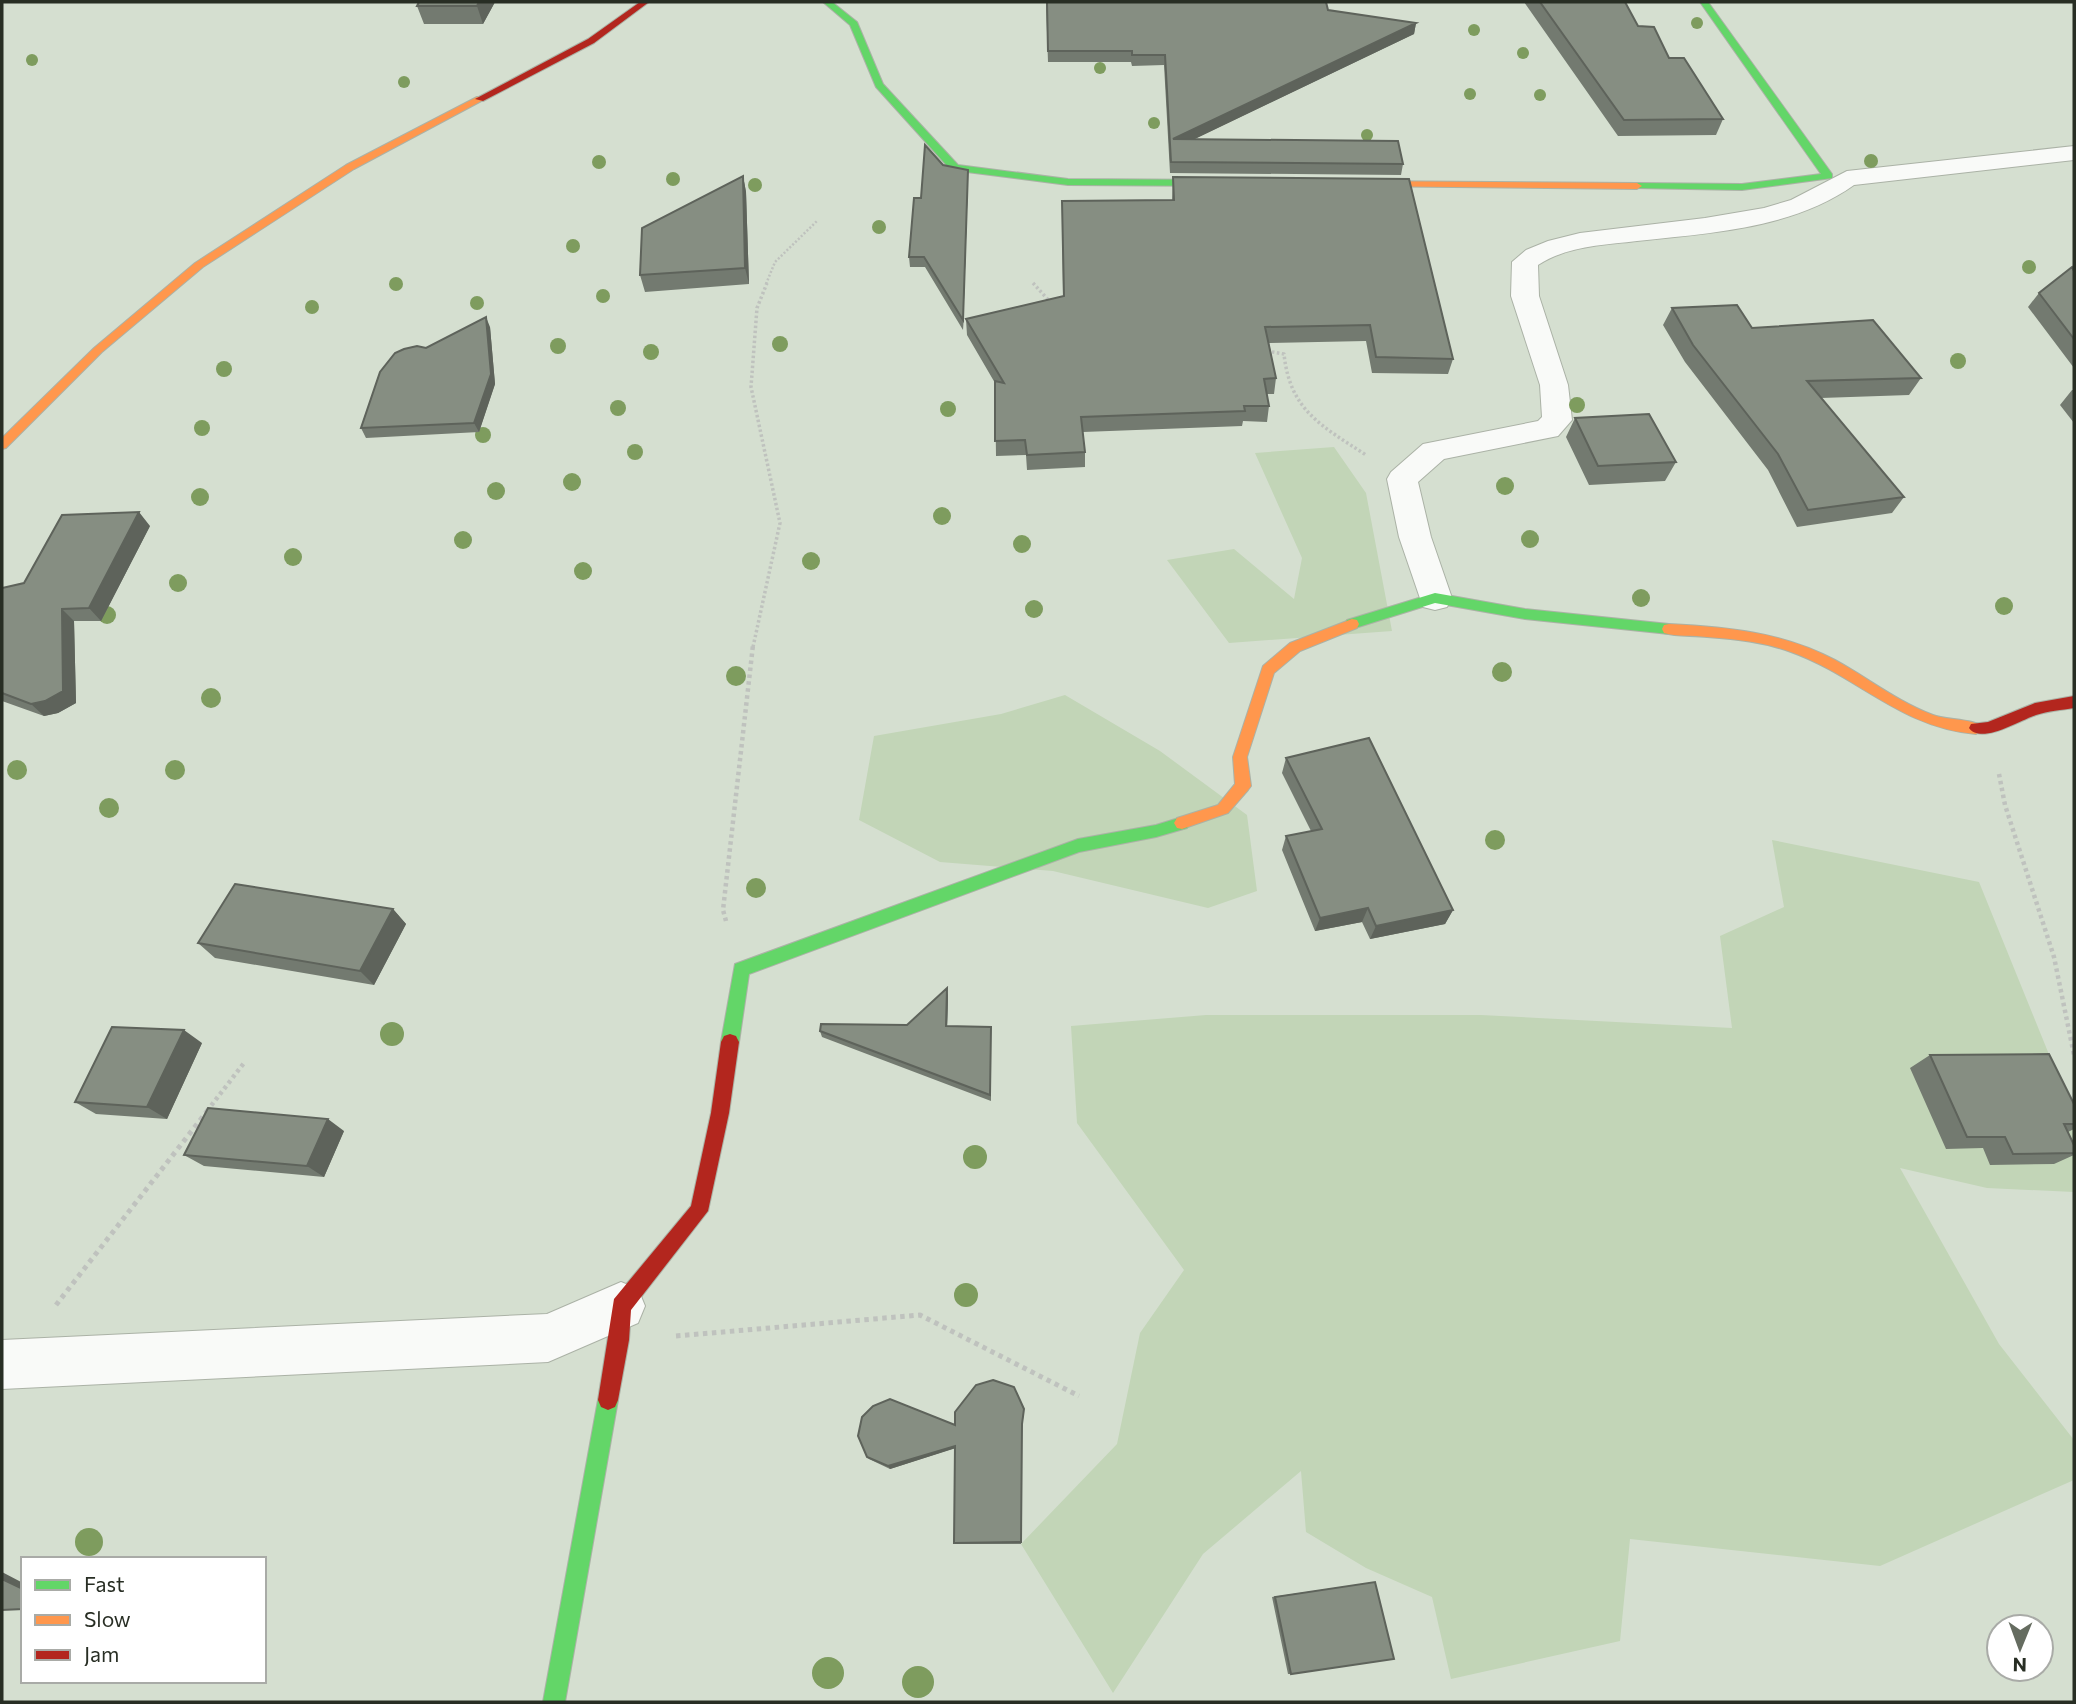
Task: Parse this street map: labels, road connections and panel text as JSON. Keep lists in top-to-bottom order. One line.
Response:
{"legend":["Fast","Slow","Jam"],"north":"bottom"}
